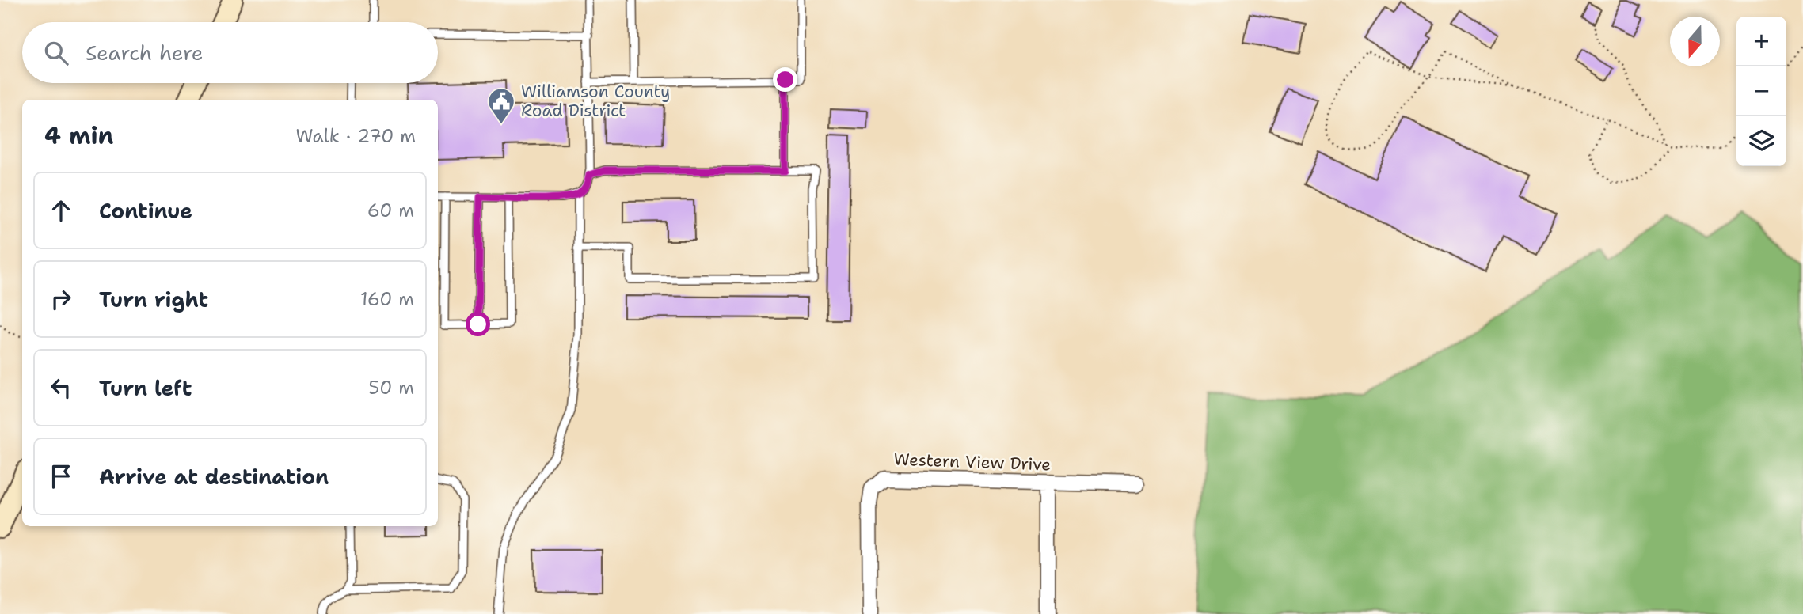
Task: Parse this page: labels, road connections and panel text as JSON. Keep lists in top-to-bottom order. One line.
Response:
{"streets":{"street":["Western View Drive"]},"places":{"public building":["Williamson County Road District"]},"north":"bottom","page":{"map_buttons":["+","−"],"search":"Search here","heading":["4 min","Walk · 270 m"],"list":[["Continue","60 m"],["Turn right","160 m"],["Turn left","50 m"],"Arrive at destination"]}}
